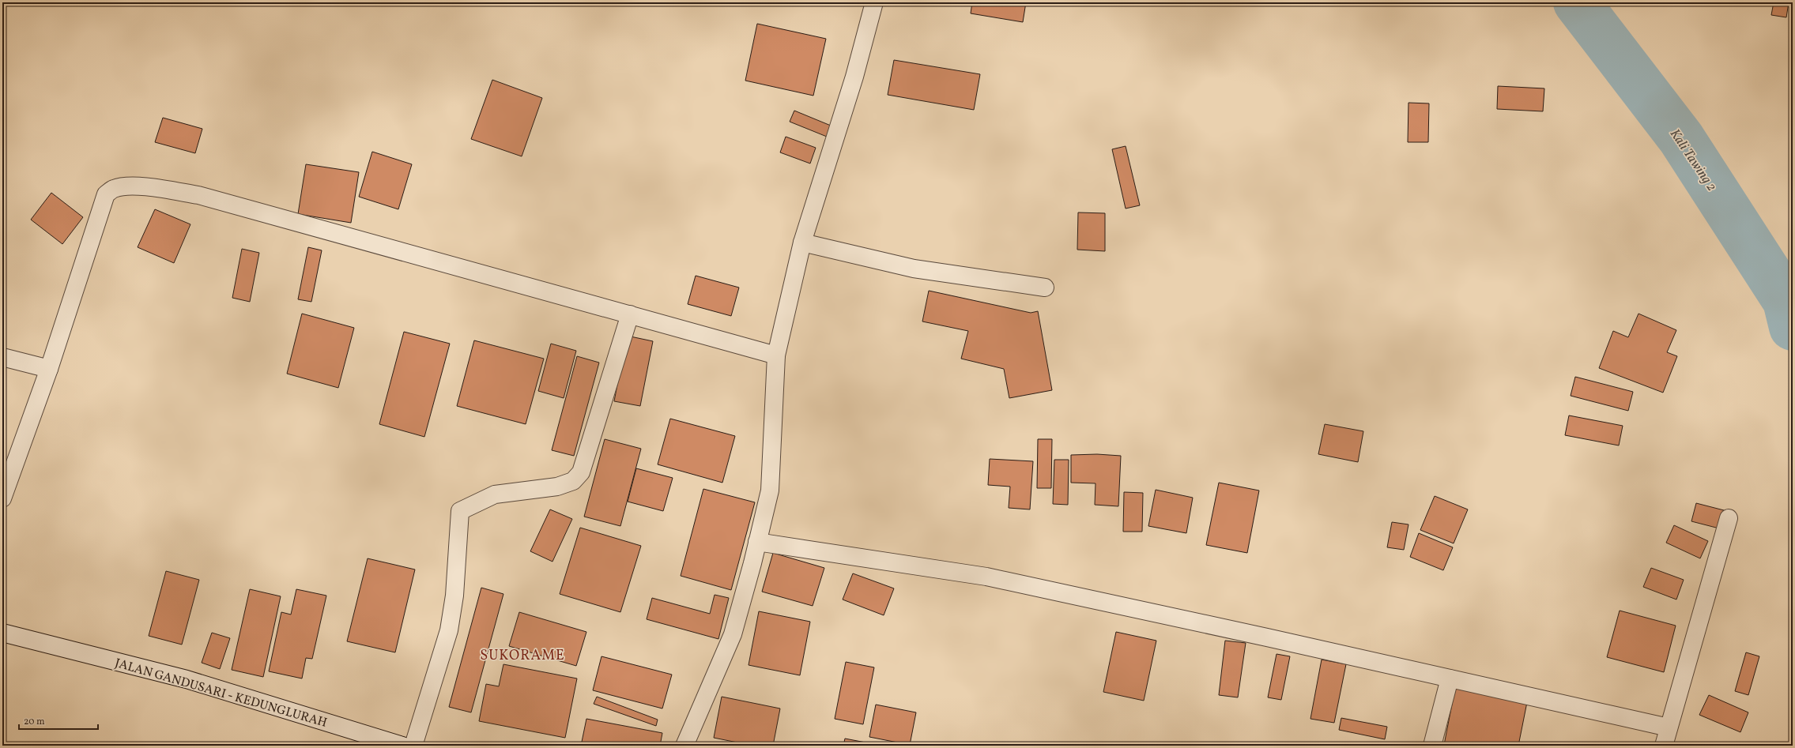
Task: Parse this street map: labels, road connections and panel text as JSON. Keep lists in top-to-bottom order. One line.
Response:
{"streets":{"street":["JALAN GANDUSARI - KEDUNGLURAH"]},"districts":["SUKORAME"],"water":["Kali Tawing 2"],"scale_bar":"20 m"}
